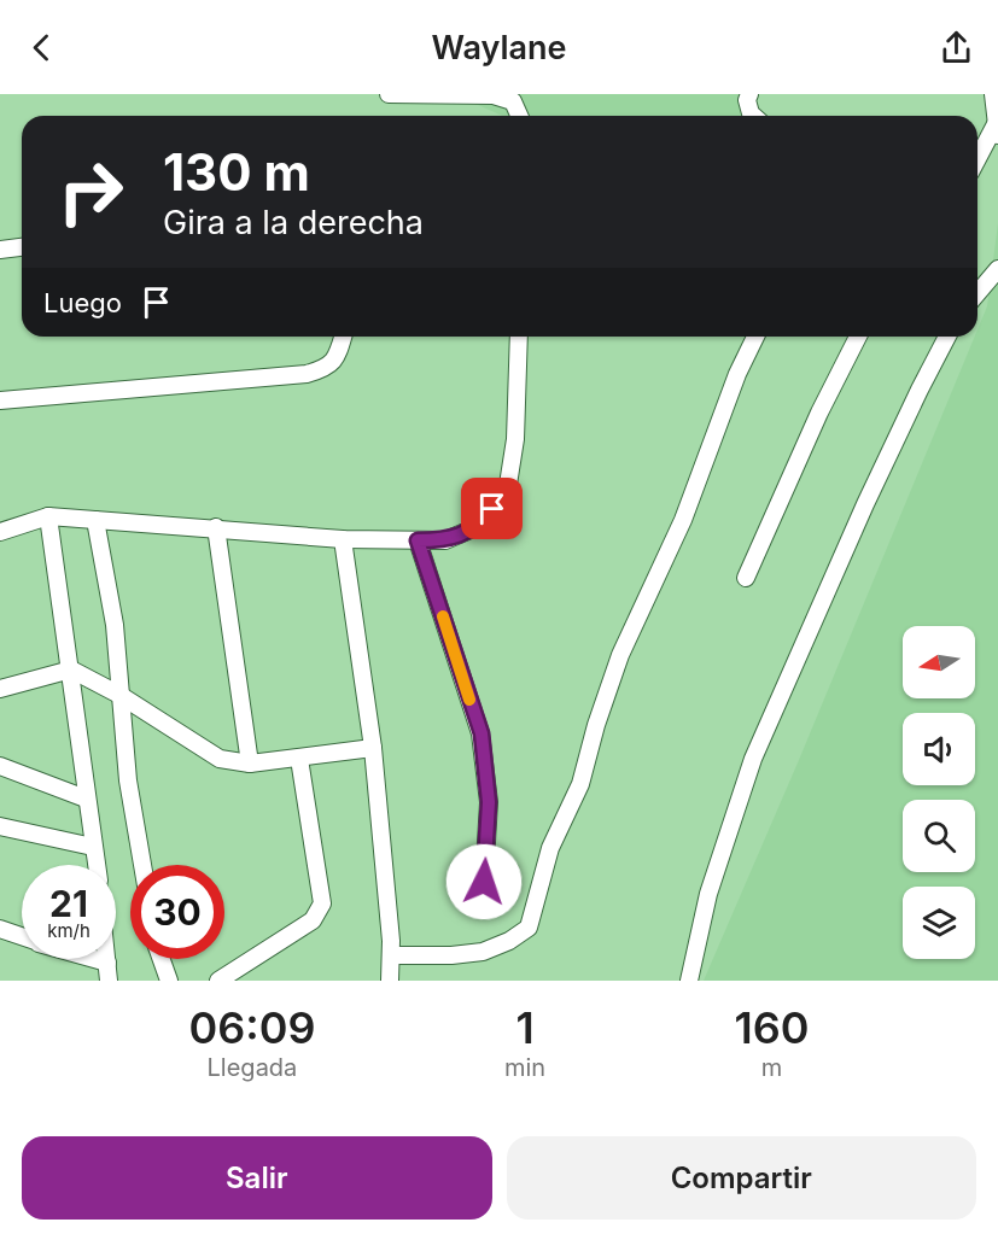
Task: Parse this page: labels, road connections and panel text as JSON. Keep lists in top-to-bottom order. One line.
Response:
{"north":"left","page":{"header":"Waylane","turn":["130 m","Gira a la derecha"],"then":"Luego","speed":"21 km/h","limit":"30","eta":["06:09","Llegada","1","min","160","m"],"buttons":["Salir","Compartir"]}}
